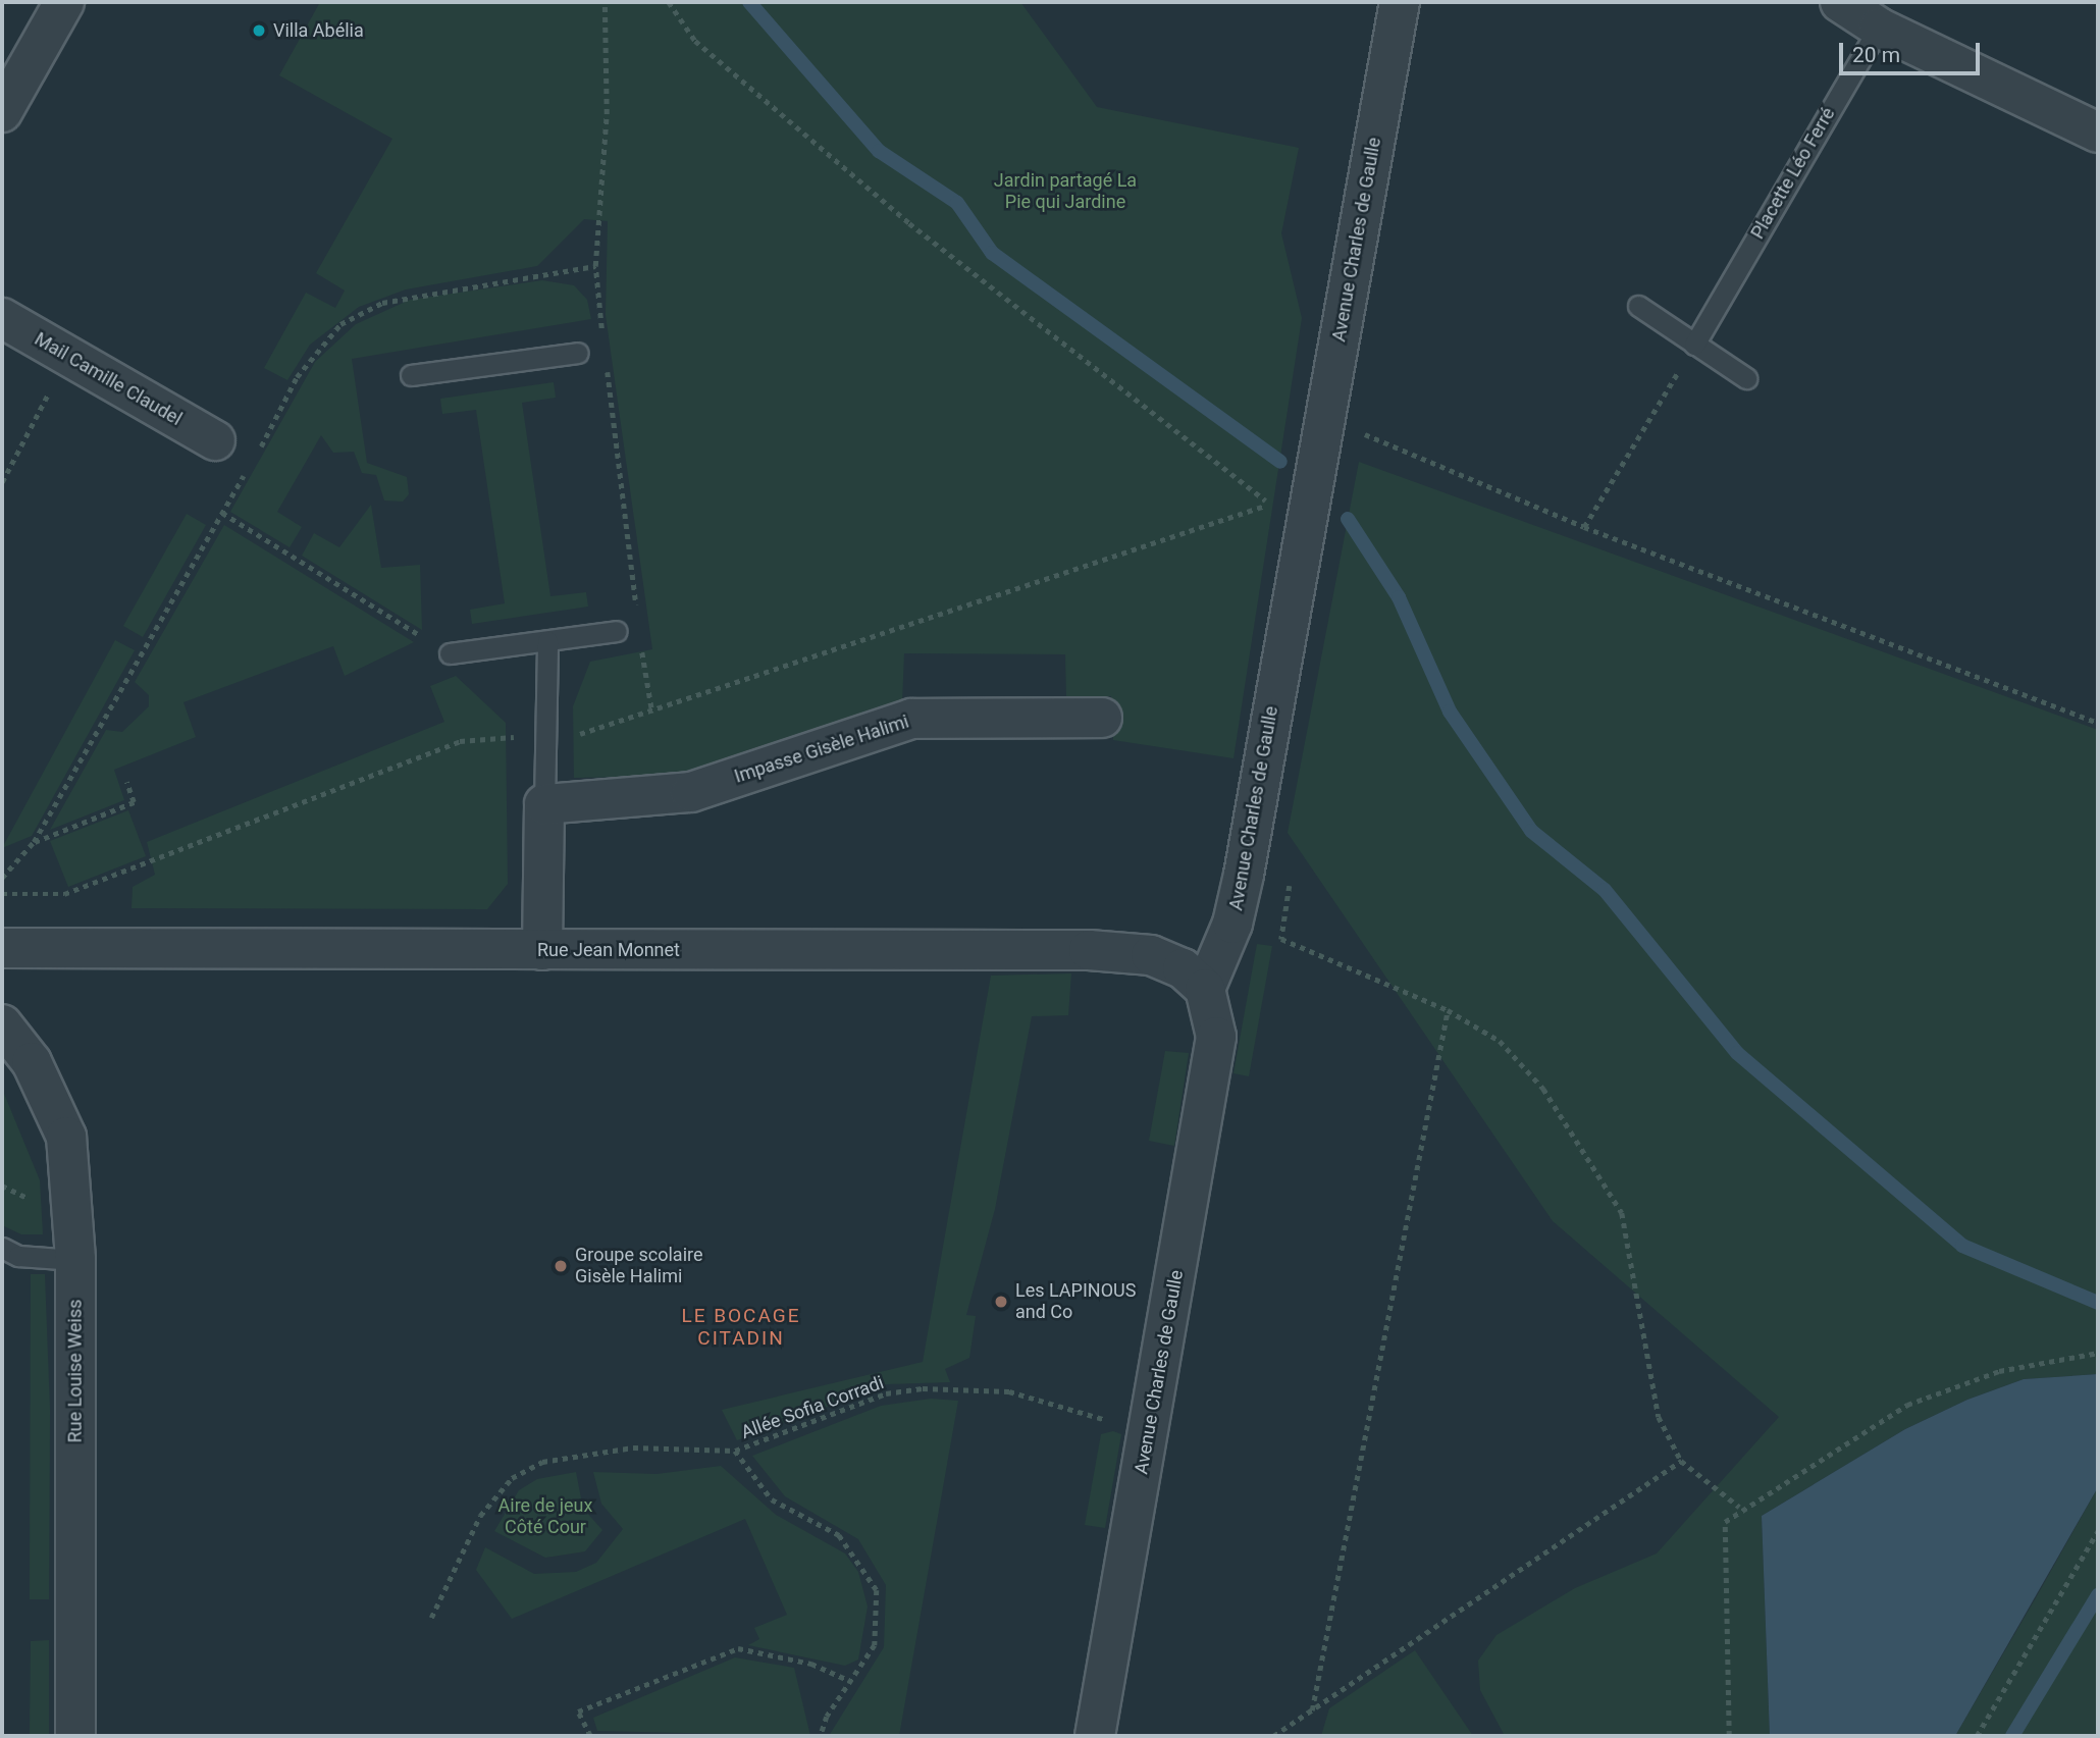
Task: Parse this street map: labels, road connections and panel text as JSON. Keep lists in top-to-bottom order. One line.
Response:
{"streets":{"street":["Avenue Charles de Gaulle","Mail Camille Claudel","Impasse Gisèle Halimi","Rue Jean Monnet","Rue Louise Weiss"],"lane":["Placette Léo Ferré"],"path":["Allée Sofia Corradi"]},"crossings":[["Avenue Charles de Gaulle","Rue Jean Monnet"],["Avenue Charles de Gaulle","Allée Sofia Corradi"]],"districts":["LE BOCAGE CITADIN"],"parks":["Jardin partagé La Pie qui Jardine","Aire de jeux Côté Cour"],"places":["Villa Abélia","Groupe scolaire Gisèle Halimi","Les LAPINOUS and Co"],"scale_bar":"20 m"}
